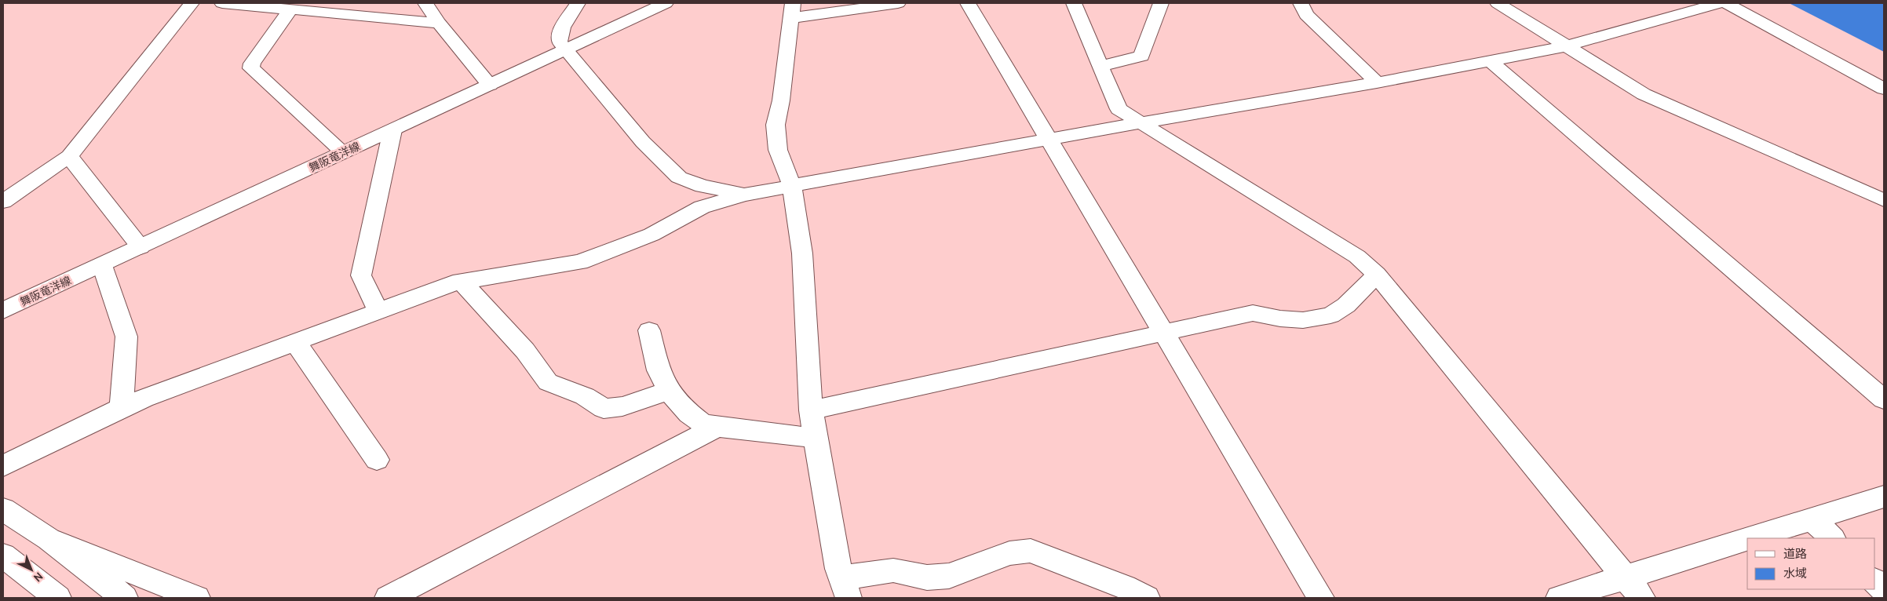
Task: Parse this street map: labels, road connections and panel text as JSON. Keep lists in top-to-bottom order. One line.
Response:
{"streets":{"street":["舞阪竜洋線"]},"legend":["道路","水域"],"north":"bottom right"}
